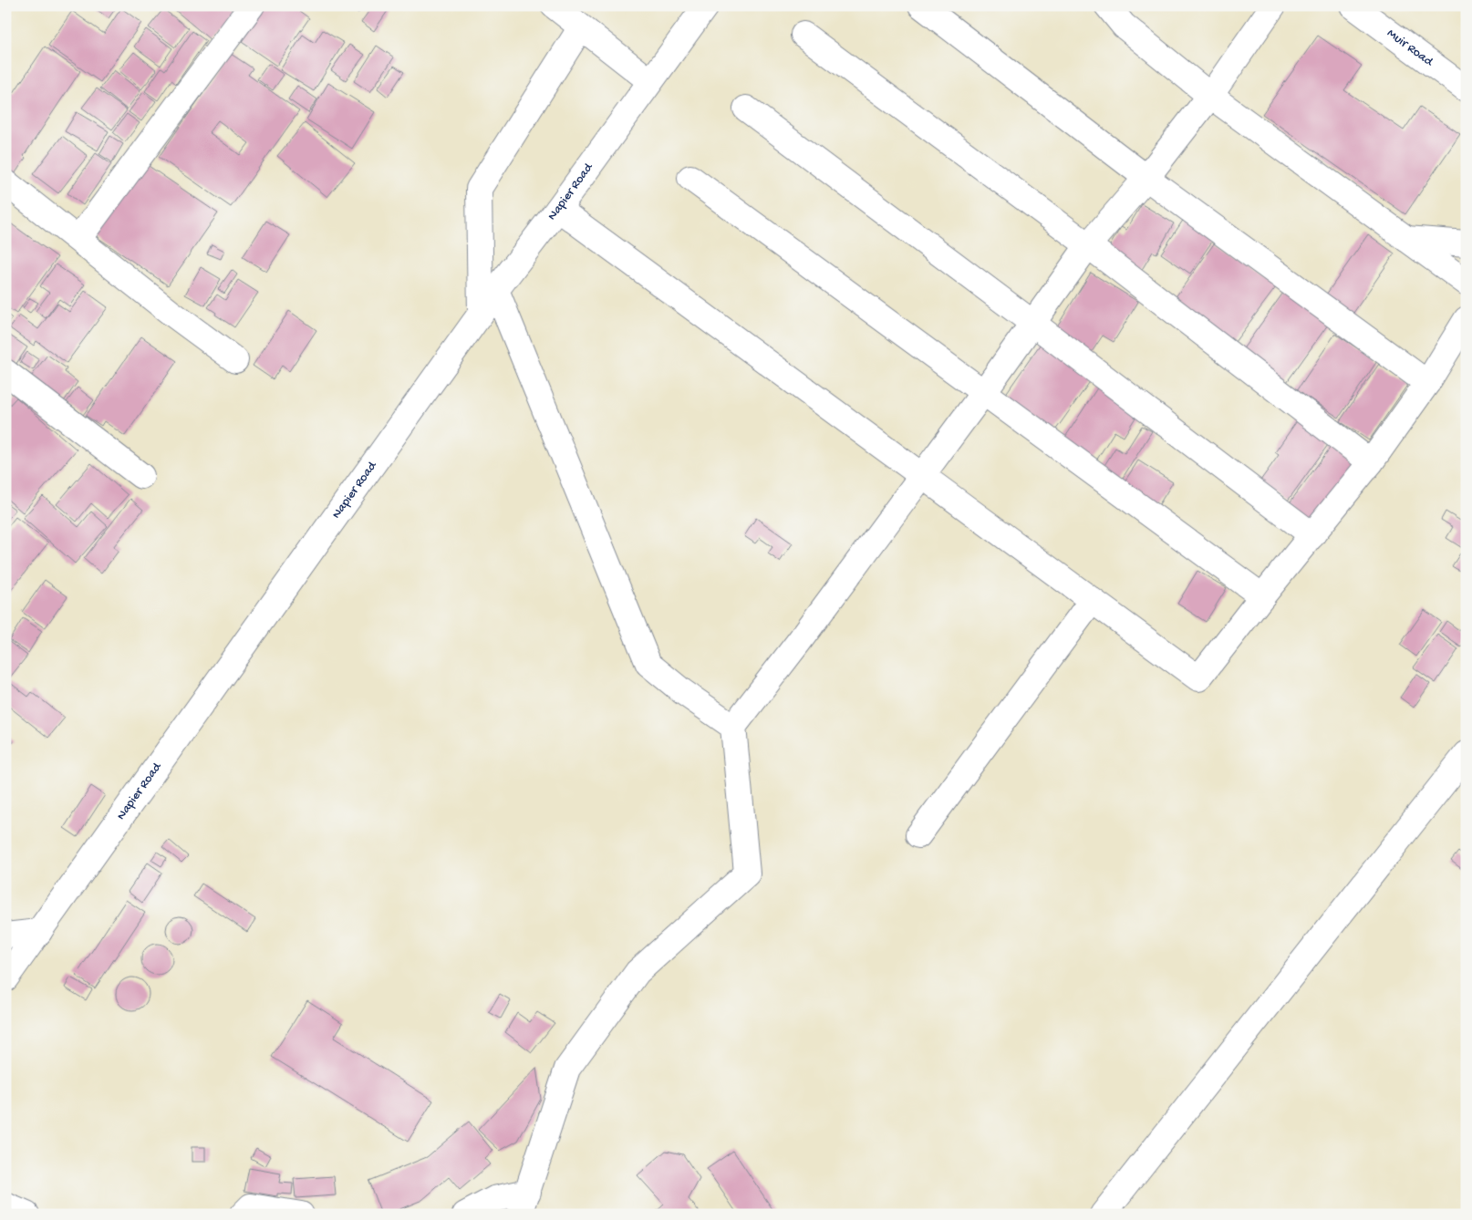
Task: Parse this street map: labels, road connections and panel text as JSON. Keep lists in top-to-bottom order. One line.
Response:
{"streets":{"street":["Muir Road","Napier Road"]}}
